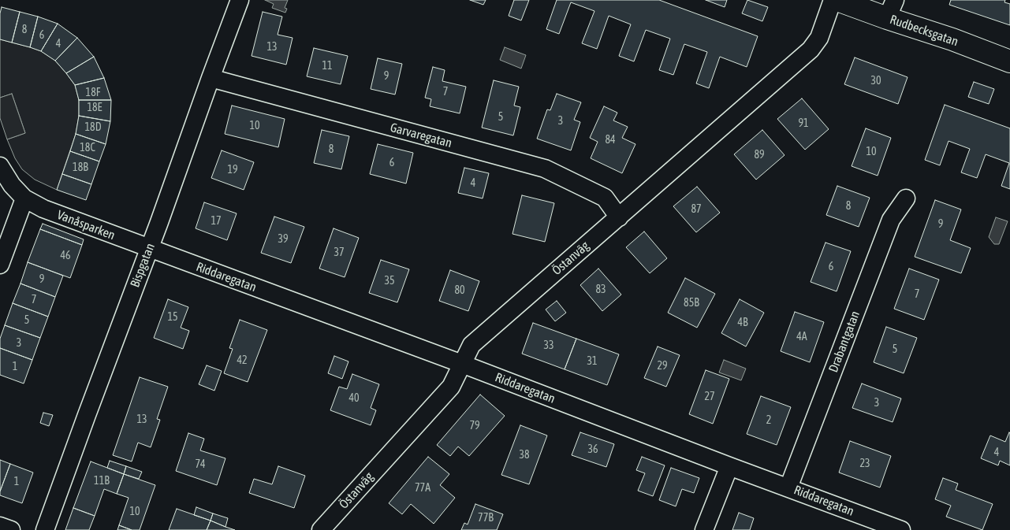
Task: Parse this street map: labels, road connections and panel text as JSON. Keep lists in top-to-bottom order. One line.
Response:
{"streets":{"street":["Rudbecksgatan","Garvaregatan","Vanåsparken","Östanväg","Bispgatan","Riddaregatan","Drabantgatan"]},"crossings":[["Garvaregatan","Östanväg"],["Garvaregatan","Bispgatan"],["Vanåsparken","Bispgatan"],["Vanåsparken","Riddaregatan"],["Östanväg","Riddaregatan"],["Bispgatan","Riddaregatan"],["Riddaregatan","Drabantgatan"]],"house_numbers":["8","6","4","13","11","9","30","7","18F","18E","5","3","91","10","18D","84","18C","8","10","89","6","18B","19","4","8","87","17","9","39","37","46","6","9","35","83","80","7","7","85B","15","5","4B","4A","3","33","5","42","31","29","1","27","40","3","13","2","79","36","4","38","23","74","11B","1","77A","10","77B"]}
